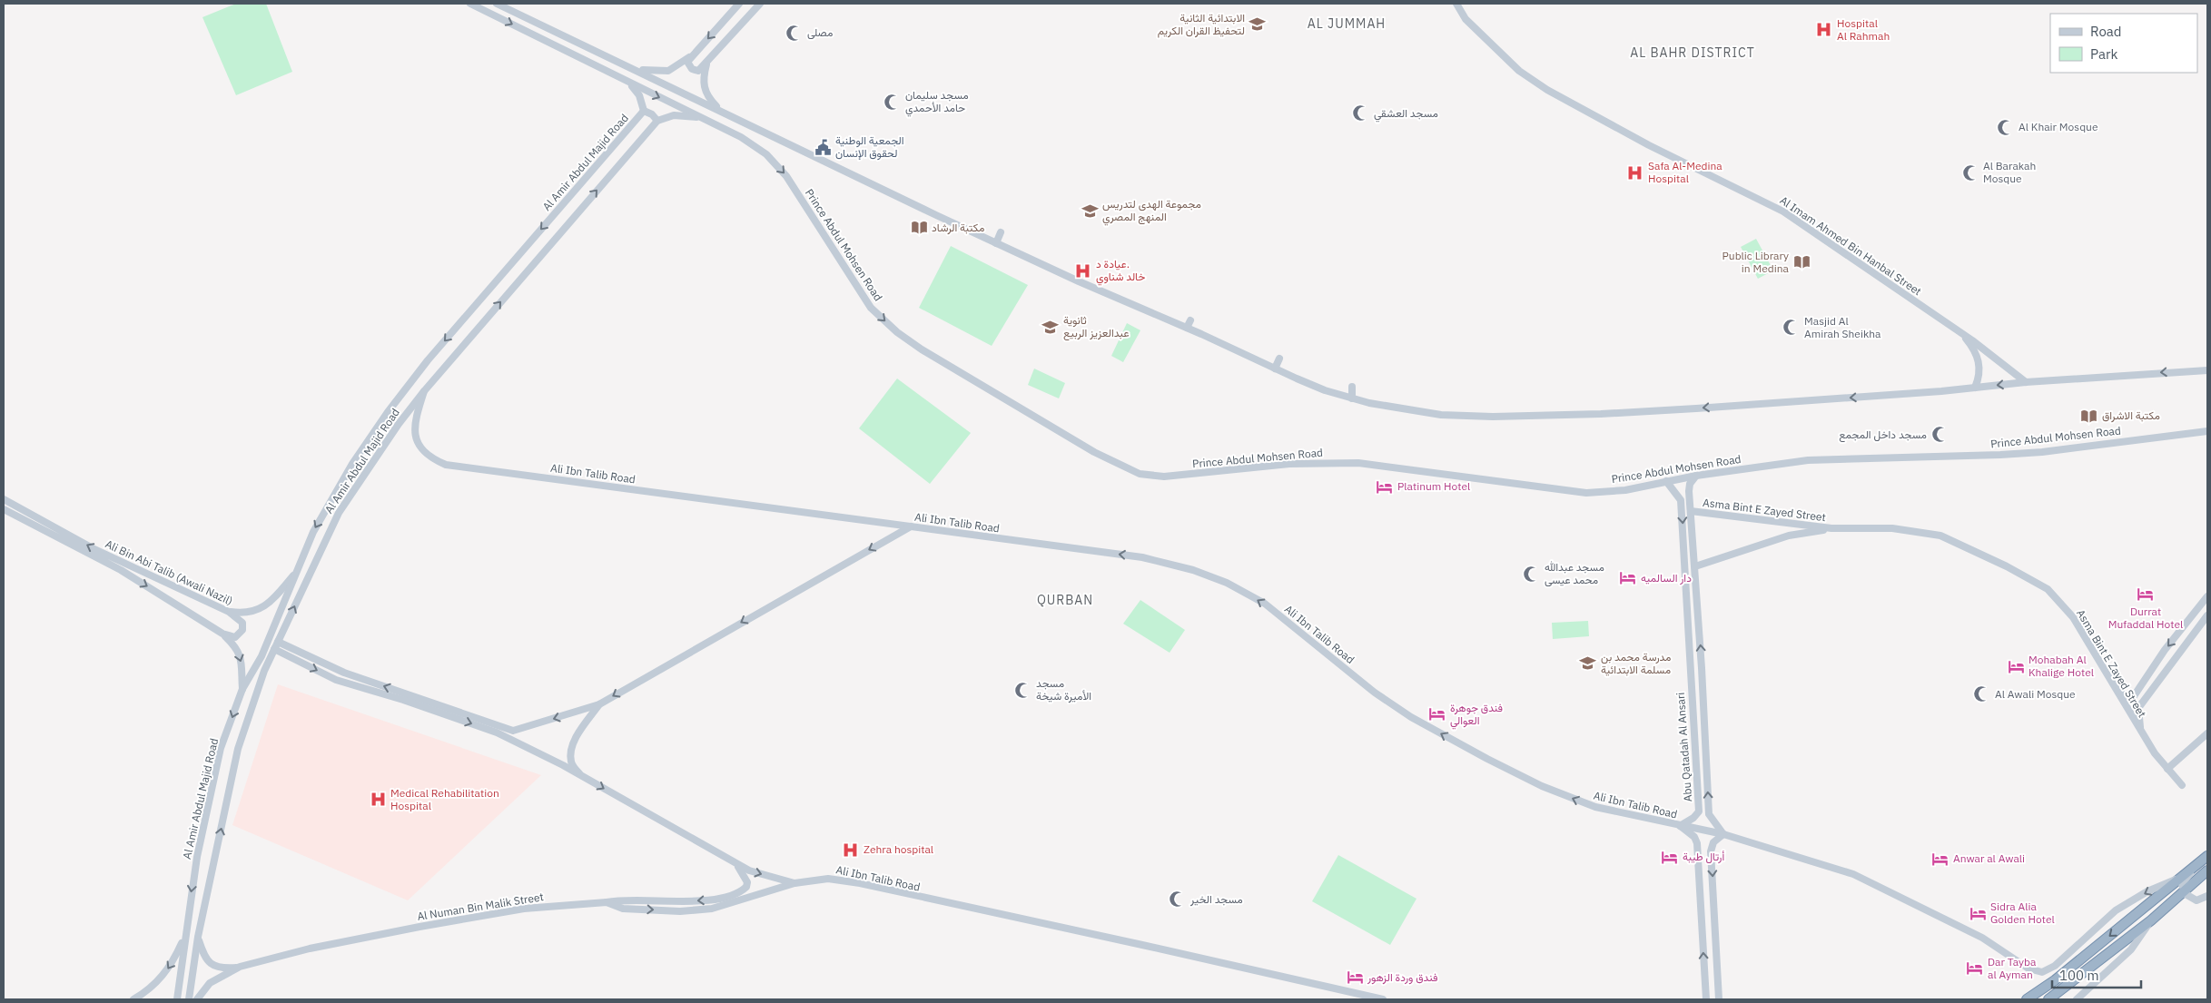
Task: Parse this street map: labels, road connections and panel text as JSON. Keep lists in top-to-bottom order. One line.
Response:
{"streets":{"main road":["Al Amir Abdul Majid Road","Prince Abdul Mohsen Road","Al Imam Ahmed Bin Hanbal Street","Ali Ibn Talib Road","Asma Bint E Zayed Street","Ali Bin Abi Talib (Awali Nazil)","Abu Qatadah Al Ansari","Al Numan Bin Malik Street"]},"crossings":[["Al Amir Abdul Majid Road","Ali Ibn Talib Road"],["Prince Abdul Mohsen Road","Abu Qatadah Al Ansari"],["Ali Ibn Talib Road","Abu Qatadah Al Ansari"],["Ali Ibn Talib Road","Al Numan Bin Malik Street"],["Asma Bint E Zayed Street","Abu Qatadah Al Ansari"]],"districts":["AL JUMMAH","AL BAHR DISTRICT","QURBAN"],"places":{"school or university":["الابتدائية الثانية لتحفيظ القران الكريم","مجموعة الهدى لتدريس المنهج المصري","ثانوية عبدالعزيز الربيع","مدرسة محمد بن مسلمة الابتدائية"],"hospital":["Hospital Al Rahmah","Safa Al-Medina Hospital","عيادة د. خالد شناوي","Medical Rehabilitation Hospital","Zehra hospital"],"mosque":["مصلى","مسجد سليمان حامد الأحمدي","مسجد العشقي","Al Khair Mosque","Al Barakah Mosque","Masjid Al Amirah Sheikha","مسجد داخل المجمع","مسجد عبدالله محمد عيسى","مسجد الأميرة شيخة","Al Awali Mosque","مسجد الخير"],"public building":["الجمعية الوطنية لحقوق الإنسان"],"library":["مكتبة الرشاد","Public Library in Medina","مكتبة الاشراق"],"hotel":["Platinum Hotel","دار السالميه","Durrat Mufaddal Hotel","Mohabah Al Khalige Hotel","فندق جوهرة العوالي","أرتال طيبة","Anwar al Awali","Sidra Alia Golden Hotel","Dar Tayba al Ayman","فندق وردة الزهور"]},"legend":["Road","Park"],"scale_bar":"100 m"}
